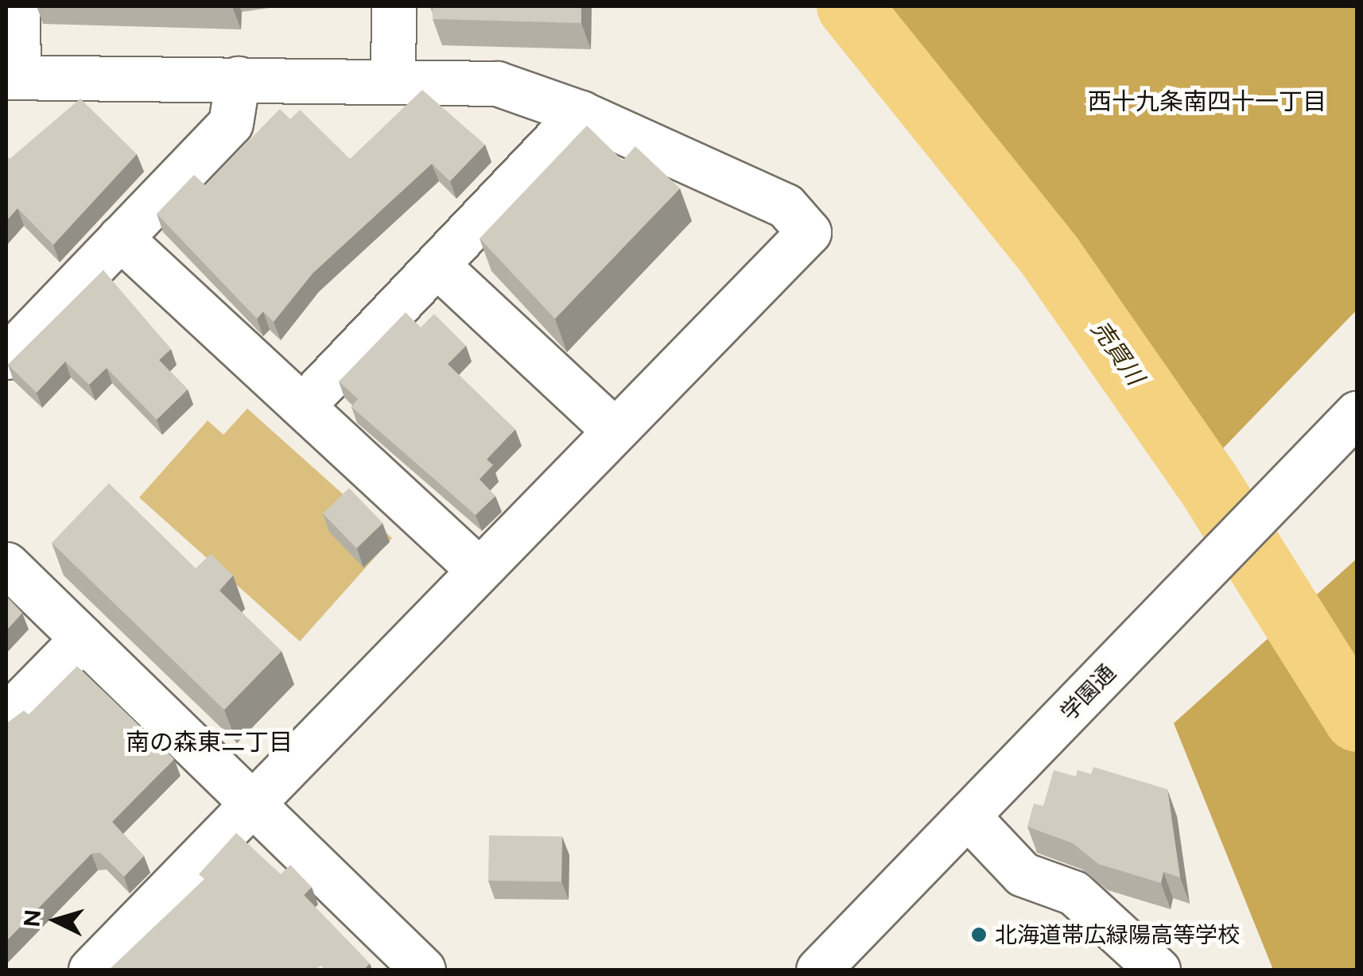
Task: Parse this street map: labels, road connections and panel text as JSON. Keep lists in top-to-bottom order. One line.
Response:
{"streets":{"street":["学園通"]},"districts":["西十九条南四十一丁目","南の森東二丁目"],"water":["売買川"],"places":["北海道帯広緑陽高等学校"],"north":"left"}
